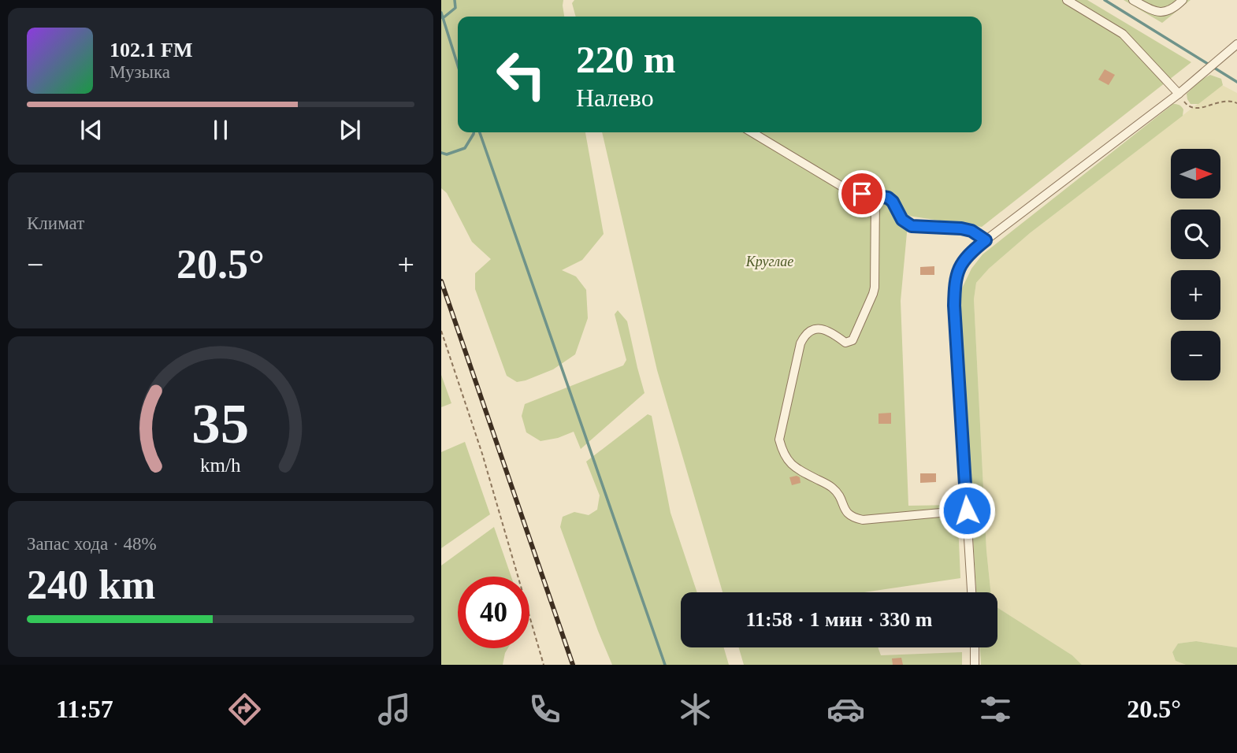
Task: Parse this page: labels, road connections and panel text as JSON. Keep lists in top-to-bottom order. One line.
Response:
{"parks":["Круглае"],"north":"right","page":{"turn":["220 m","Налево"],"song":["102.1 FM","Музыка"],"map_buttons":["+","−"],"tile":["Климат",["Запас хода · 48%","240 km"]],"heat":["−","20.5°","+"],"limit":"40","trip":"11:58 · 1 мин · 330 m","tabs":["11:57","20.5°"],"gauge":["35","km/h"]}}
